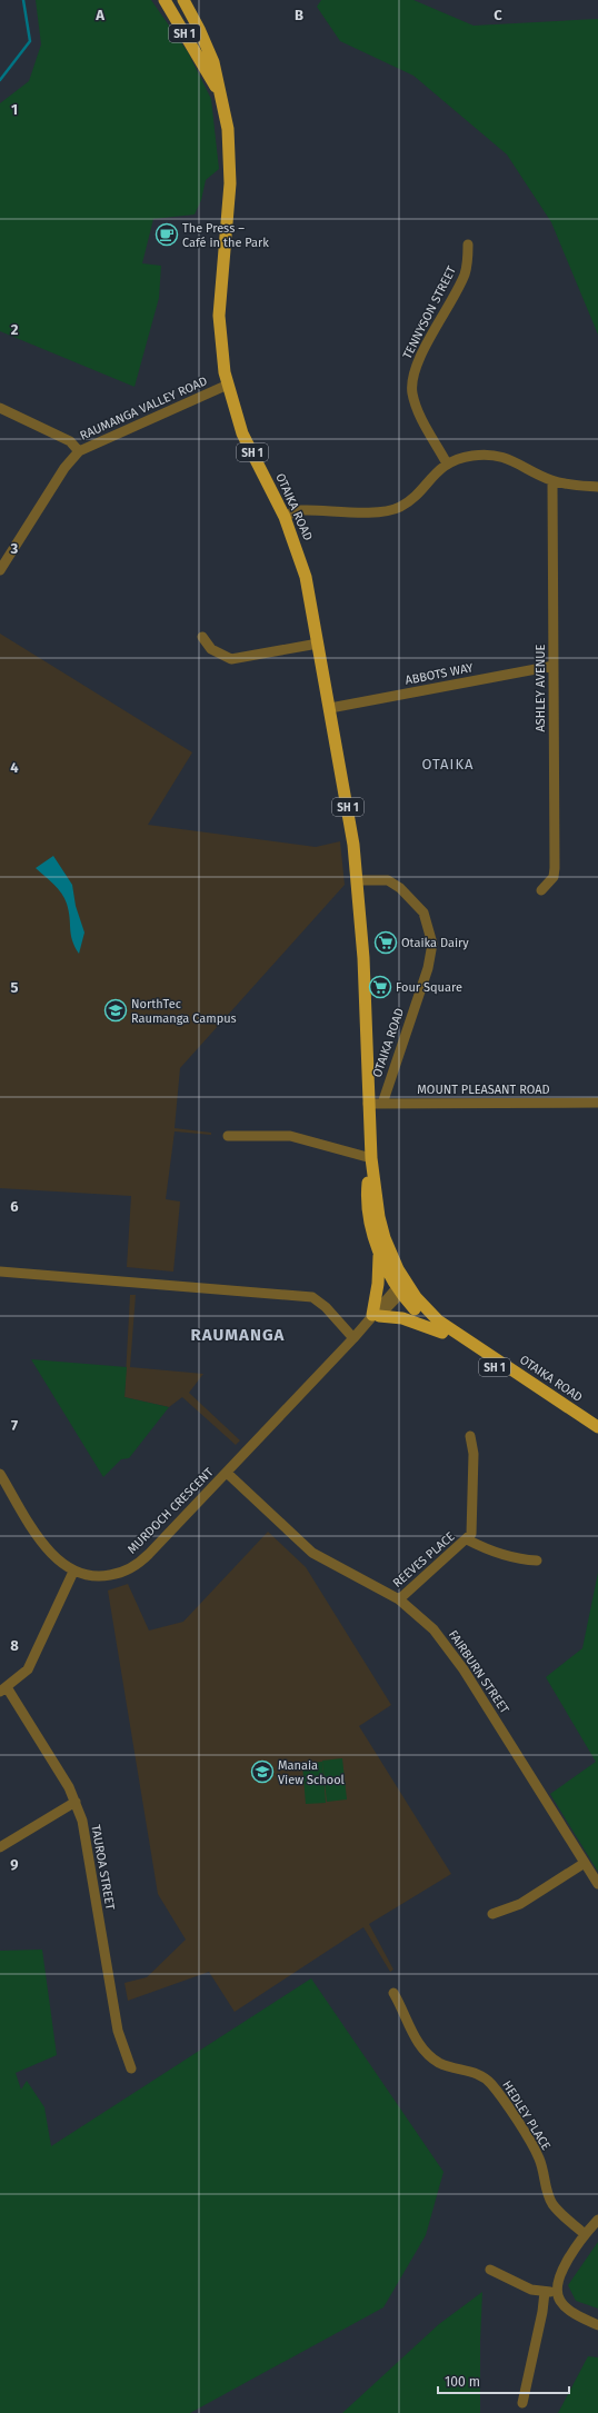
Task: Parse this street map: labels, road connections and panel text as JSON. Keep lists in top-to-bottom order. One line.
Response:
{"streets":{"highway":["SH 1","OTAIKA ROAD"],"street":["TENNYSON STREET","RAUMANGA VALLEY ROAD","ABBOTS WAY","ASHLEY AVENUE","MOUNT PLEASANT ROAD","MURDOCH CRESCENT","REEVES PLACE","FAIRBURN STREET","TAUROA STREET","HEDLEY PLACE"]},"crossings":[["RAUMANGA VALLEY ROAD","OTAIKA ROAD"],["OTAIKA ROAD","ABBOTS WAY"],["OTAIKA ROAD","MOUNT PLEASANT ROAD"],["OTAIKA ROAD","MURDOCH CRESCENT"],["ABBOTS WAY","ASHLEY AVENUE"],["MURDOCH CRESCENT","FAIRBURN STREET"],["REEVES PLACE","FAIRBURN STREET"]],"districts":["OTAIKA","RAUMANGA"],"places":{"cafe":["The Press – Café in the Park"],"supermarket":["Otaika Dairy","Four Square"],"school or university":["NorthTec Raumanga Campus","Manaia View School"]},"scale_bar":"100 m","grid":{"columns":["A","B","C"],"rows":["1","2","3","4","5","6","7","8","9"]}}
